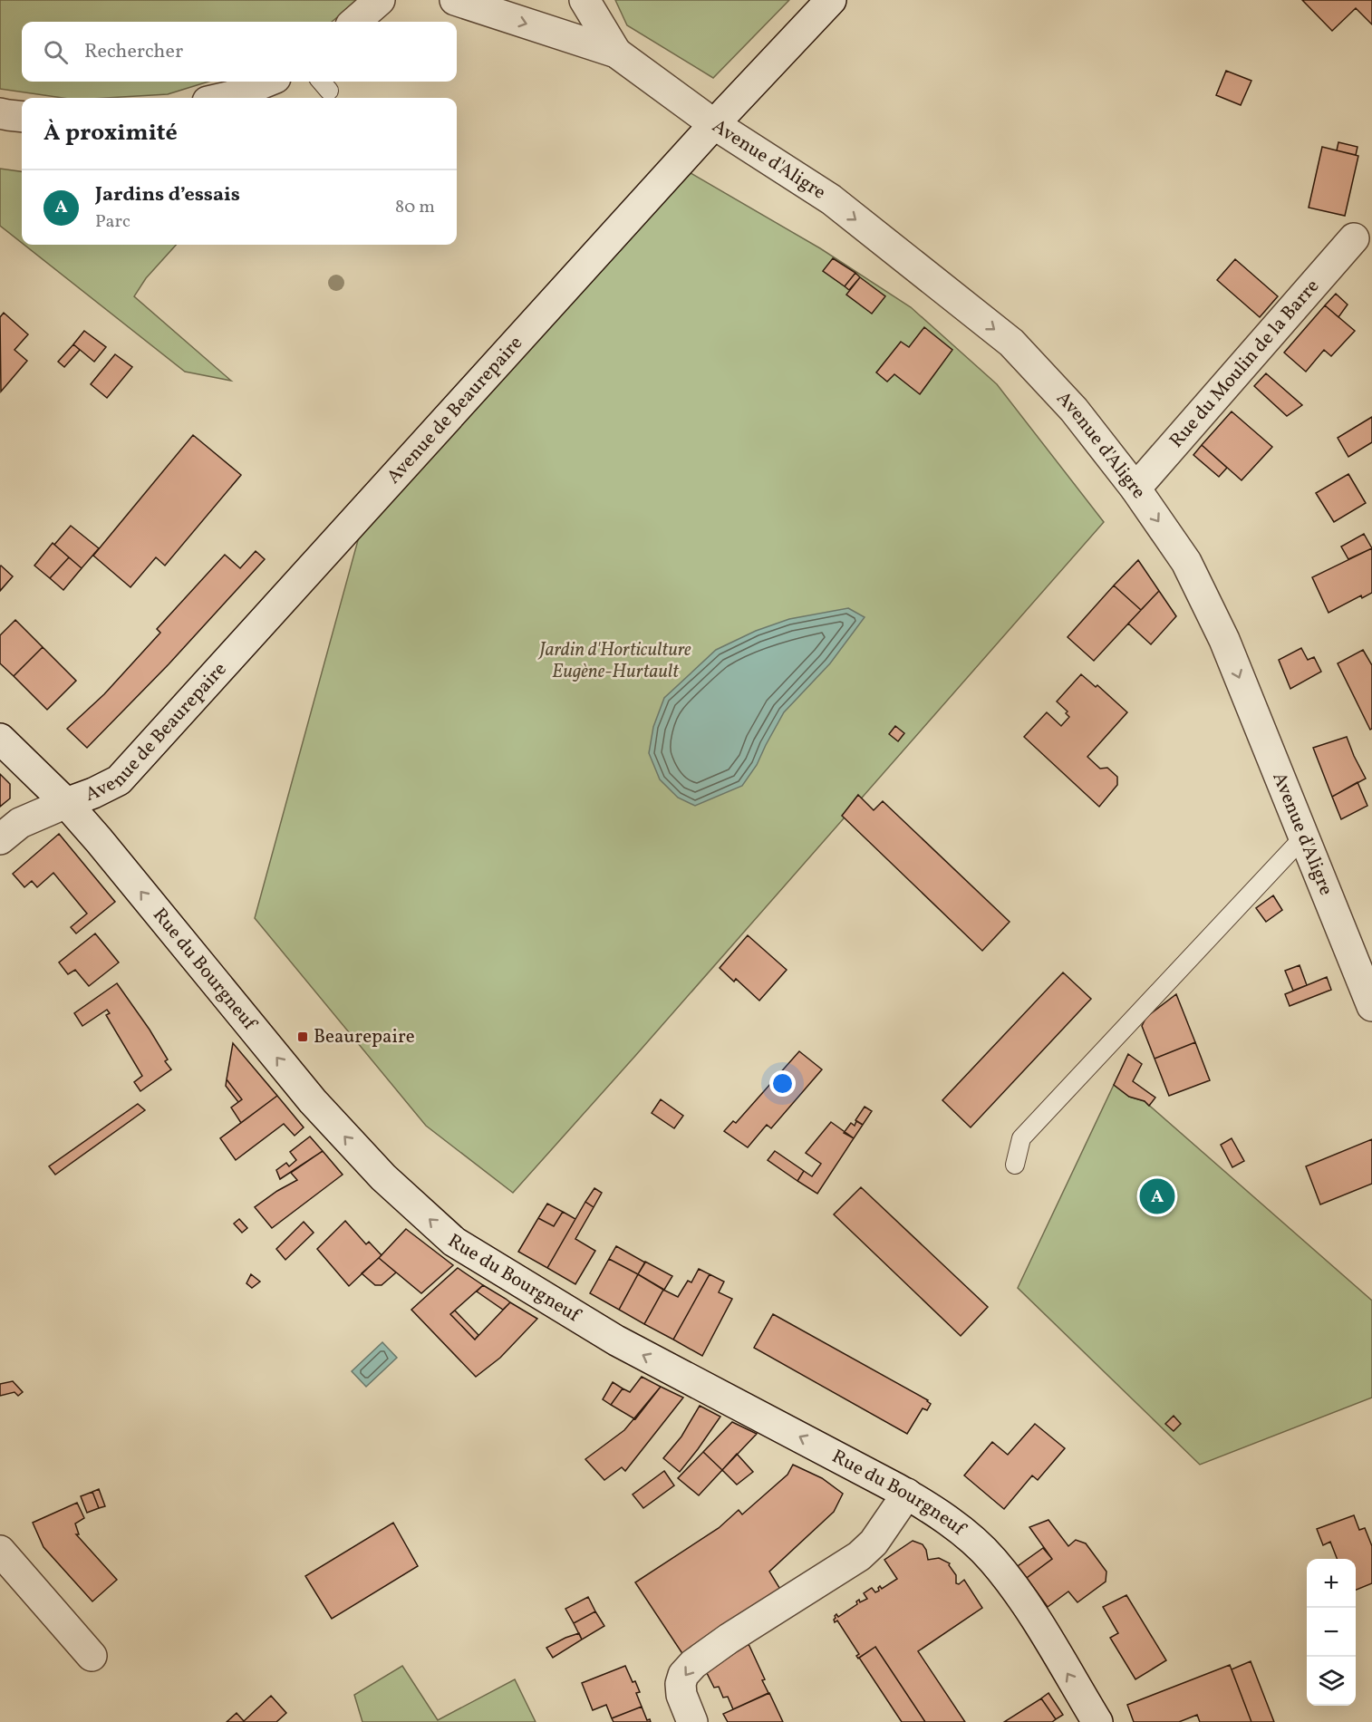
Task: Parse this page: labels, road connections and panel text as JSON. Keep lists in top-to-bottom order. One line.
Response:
{"streets":{"street":["Avenue d'Aligre","Rue du Moulin de la Barre","Avenue de Beaurepaire","Rue du Bourgneuf"]},"crossings":[["Avenue d'Aligre","Rue du Moulin de la Barre"],["Avenue d'Aligre","Avenue de Beaurepaire"],["Avenue de Beaurepaire","Rue du Bourgneuf"]],"one_way":["Avenue d'Aligre","Rue du Bourgneuf"],"parks":["Jardin d'Horticulture Eugène-Hurtault"],"places":{"transit":["Beaurepaire"]},"page":{"search":"Rechercher","heading":"À proximité","list":[{"mark":"A","name":"Jardins d’essais","note":"Parc","value":"80 m"}],"pins":"A","map_buttons":["+","−"]}}
